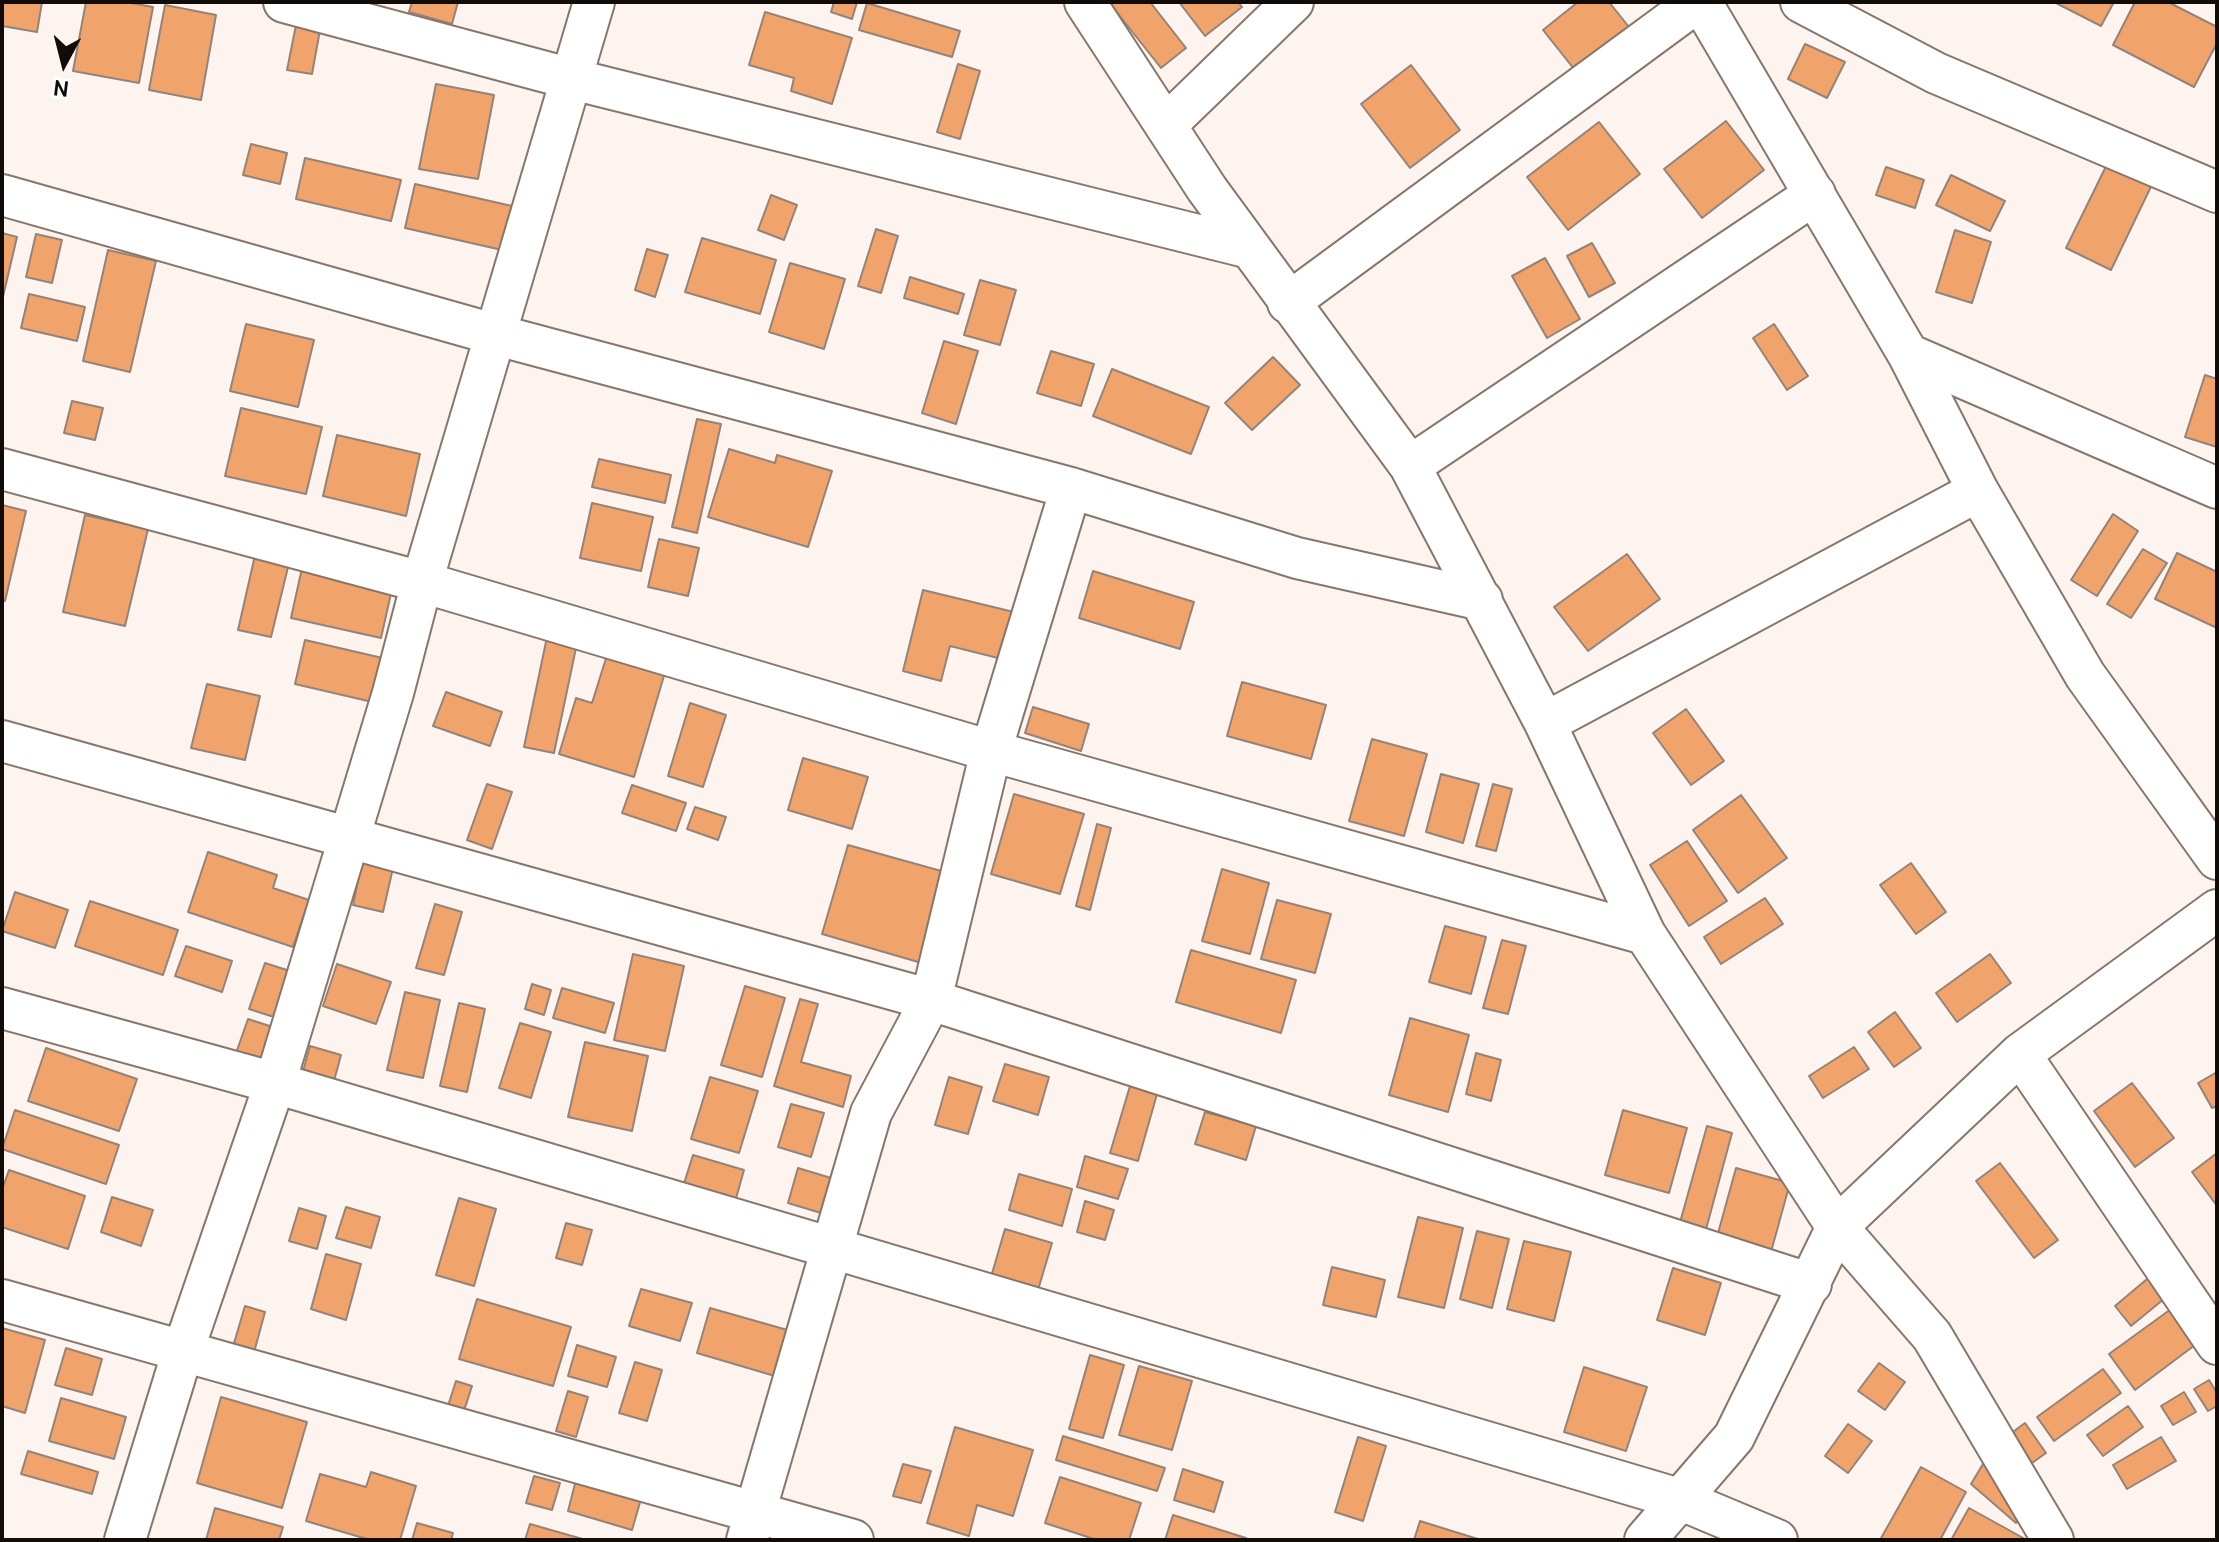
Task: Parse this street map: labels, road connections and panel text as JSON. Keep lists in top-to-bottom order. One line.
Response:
{"north":"bottom"}
